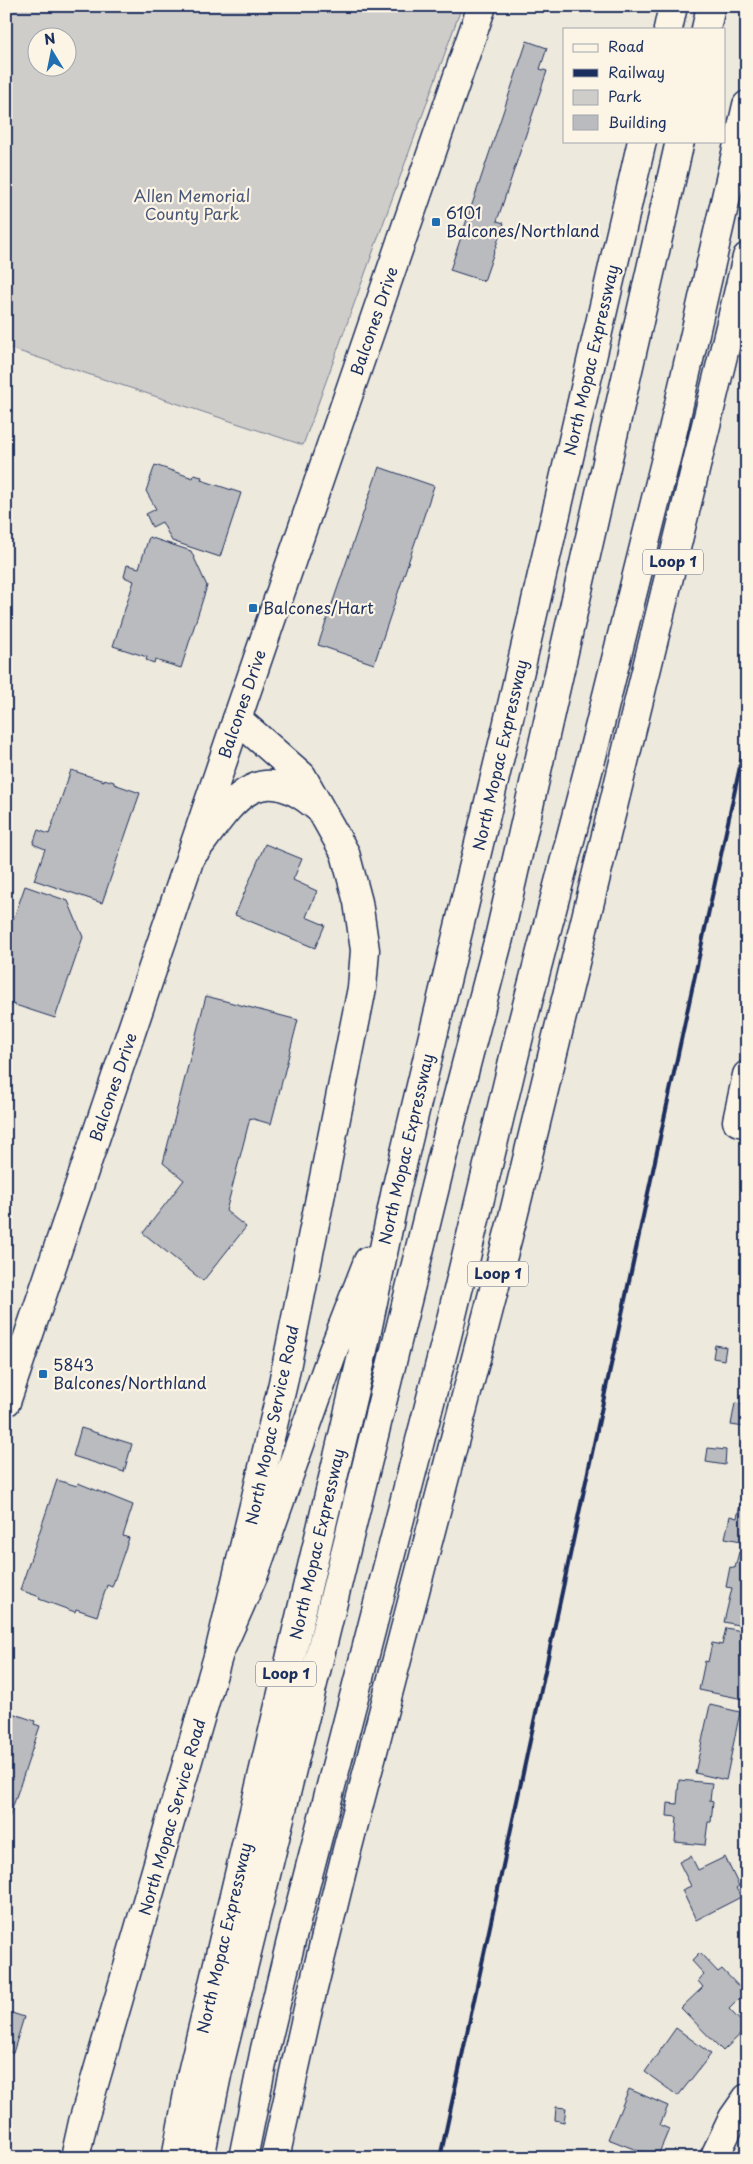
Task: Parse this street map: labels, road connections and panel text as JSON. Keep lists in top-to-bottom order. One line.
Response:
{"streets":{"main road":["Balcones Drive","North Mopac Expressway","Loop 1","North Mopac Service Road"]},"crossings":[["Balcones Drive","North Mopac Service Road"]],"parks":["Allen Memorial County Park"],"places":{"transit":["6101 Balcones/Northland","Balcones/Hart","5843 Balcones/Northland"]},"legend":["Road","Railway","Park","Building"],"north":"top"}
